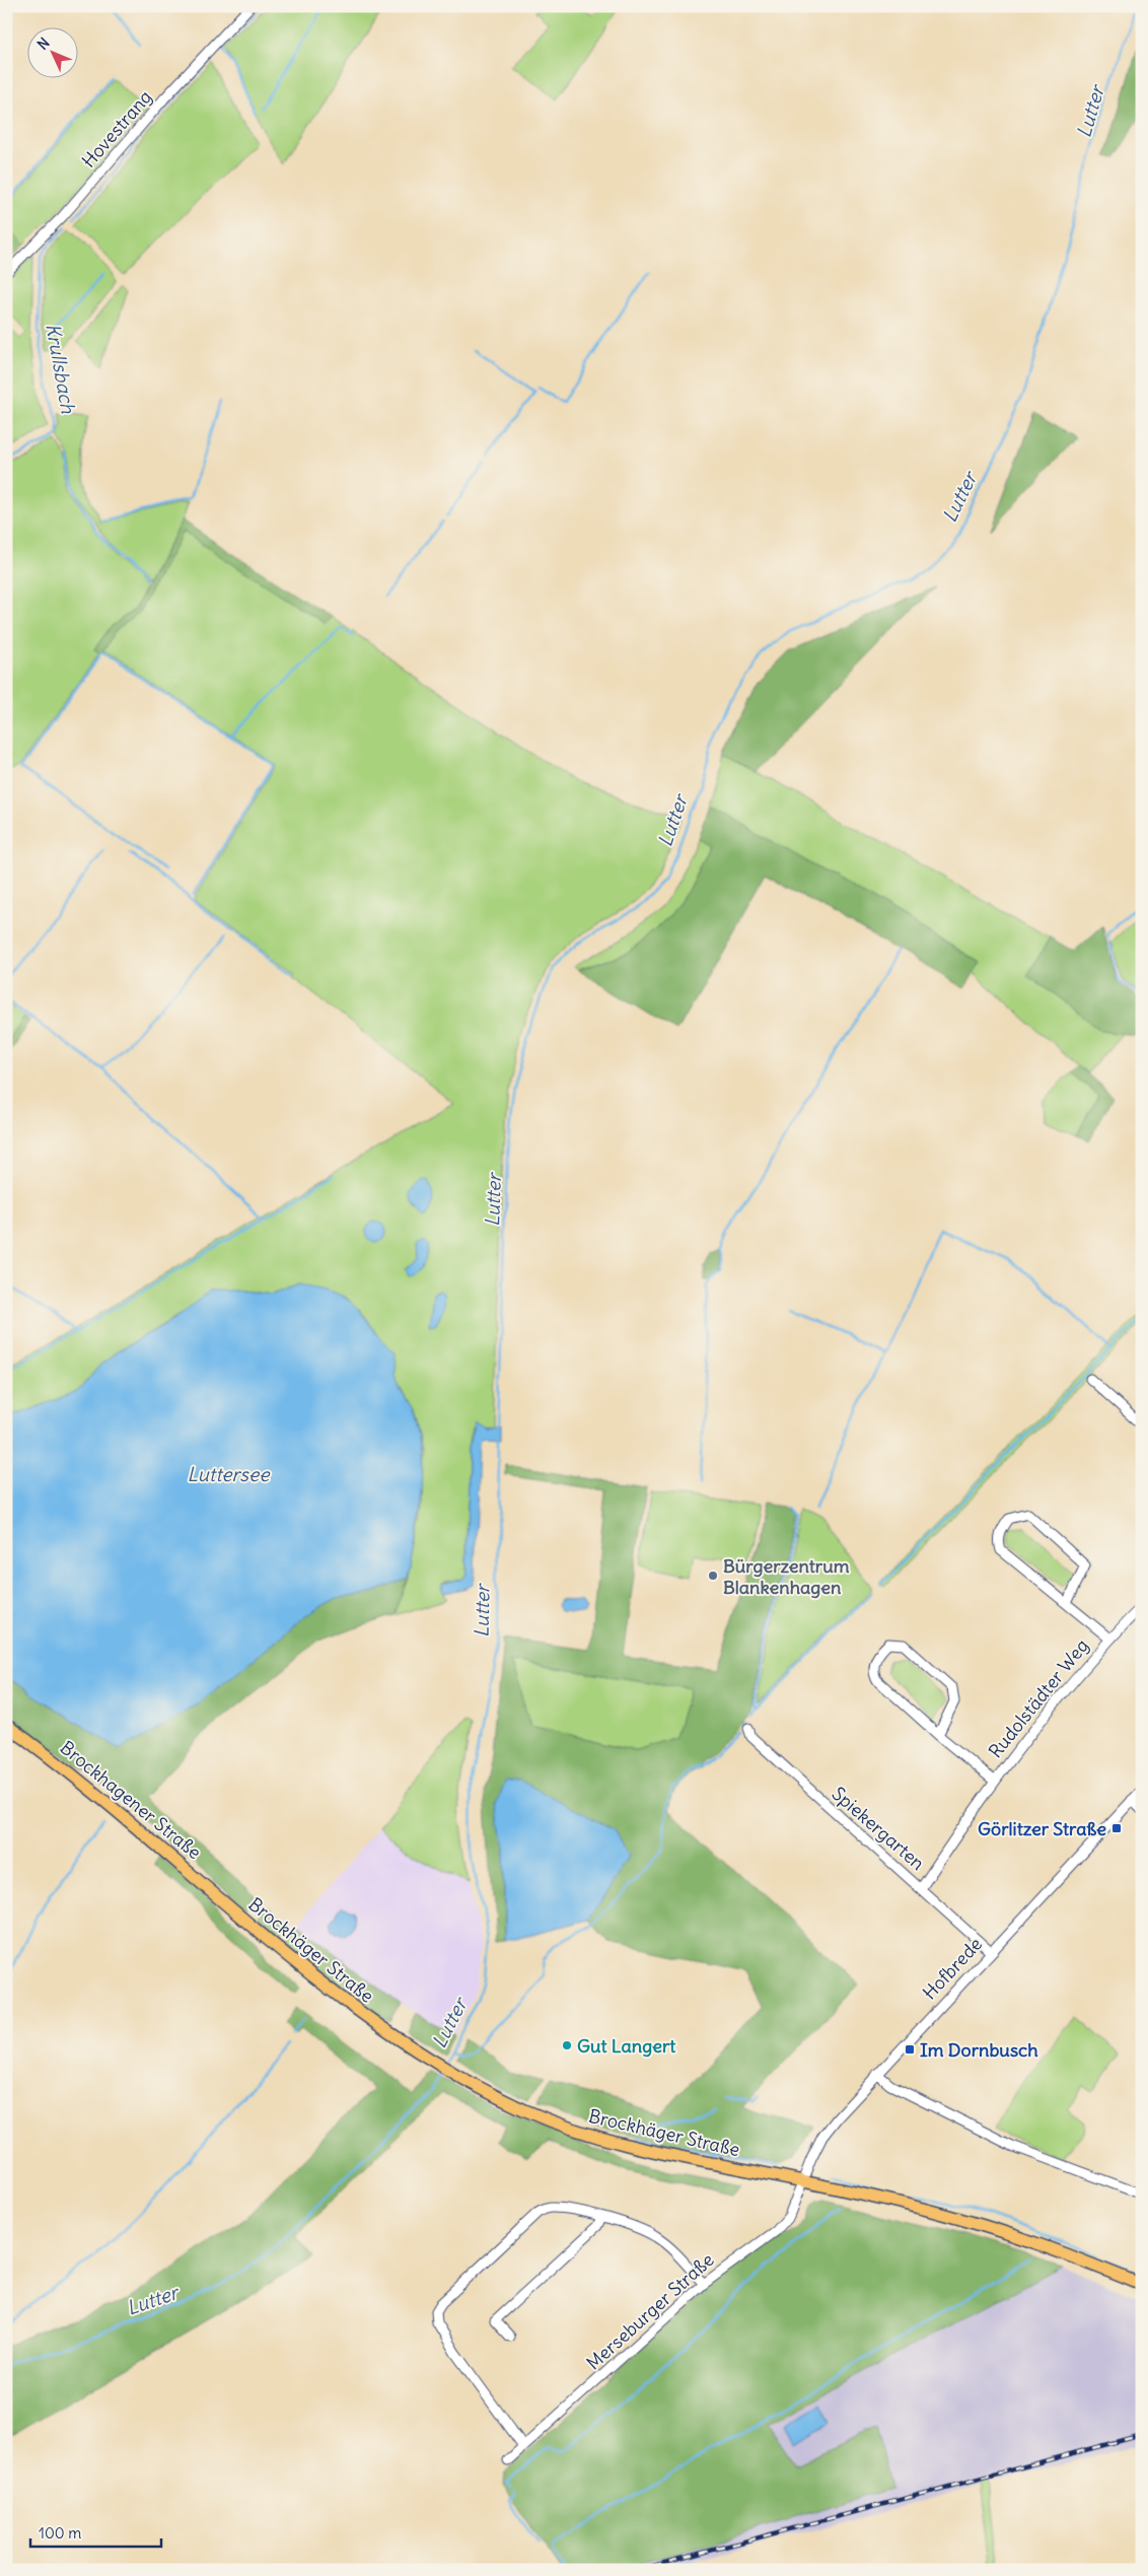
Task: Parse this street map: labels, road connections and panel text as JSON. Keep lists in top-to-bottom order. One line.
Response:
{"streets":{"main road":["Brockhagener Straße","Brockhäger Straße"],"street":["Hovestrang","Rudolstädter Weg","Spiekergarten","Hofbrede","Merseburger Straße"]},"crossings":[["Rudolstädter Weg","Spiekergarten"],["Brockhagener Straße","Brockhäger Straße"],["Spiekergarten","Hofbrede"],["Brockhäger Straße","Hofbrede"],["Brockhäger Straße","Merseburger Straße"],["Hofbrede","Merseburger Straße"]],"water":["Lutter","Krullsbach","Luttersee"],"places":{"other":["Bürgerzentrum Blankenhagen","Gut Langert"],"transit":["Görlitzer Straße","Im Dornbusch"]},"scale_bar":"100 m","north":"top left"}
